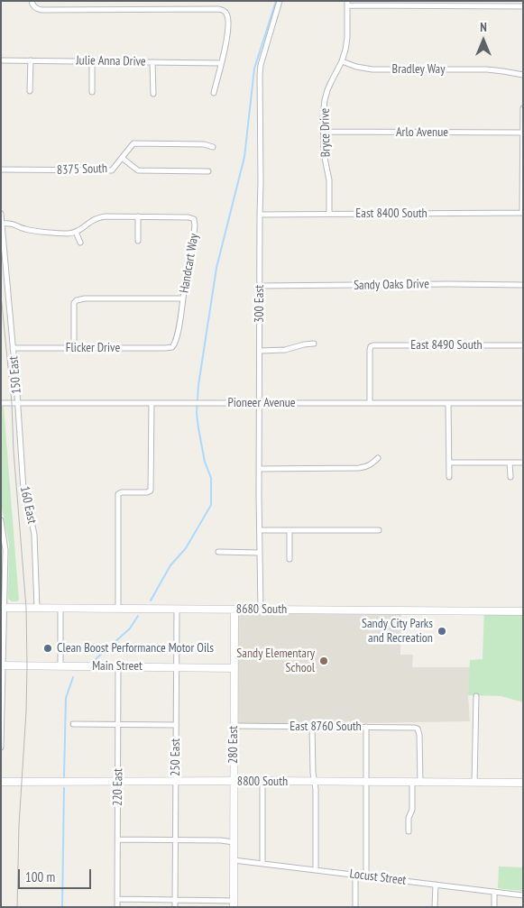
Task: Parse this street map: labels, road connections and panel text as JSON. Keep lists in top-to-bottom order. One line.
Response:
{"streets":{"street":["Julie Anna Drive","Bradley Way","Bryce Drive","Arlo Avenue","8375 South","East 8400 South","Handcart Way","Sandy Oaks Drive","300 East","East 8490 South","Flicker Drive","150 East","Pioneer Avenue","160 East","8680 South","Main Street","East 8760 South","280 East","250 East","8800 South","220 East","Locust Street"]},"crossings":[["Bradley Way","Bryce Drive"],["Bryce Drive","Arlo Avenue"],["Bryce Drive","East 8400 South"],["East 8400 South","300 East"],["Handcart Way","Flicker Drive"],["Sandy Oaks Drive","300 East"],["300 East","Pioneer Avenue"],["300 East","8680 South"],["East 8490 South","Pioneer Avenue"],["Flicker Drive","150 East"],["150 East","Pioneer Avenue"],["150 East","160 East"],["Pioneer Avenue","160 East"],["160 East","8680 South"],["8680 South","280 East"],["8680 South","250 East"],["Main Street","280 East"],["Main Street","250 East"],["Main Street","220 East"],["East 8760 South","280 East"],["East 8760 South","8800 South"],["280 East","8800 South"],["280 East","Locust Street"],["250 East","8800 South"],["8800 South","220 East"]],"places":["Sandy City Parks and Recreation","Clean Boost Performance Motor Oils","Sandy Elementary School"],"scale_bar":"100 m","north":"top"}
